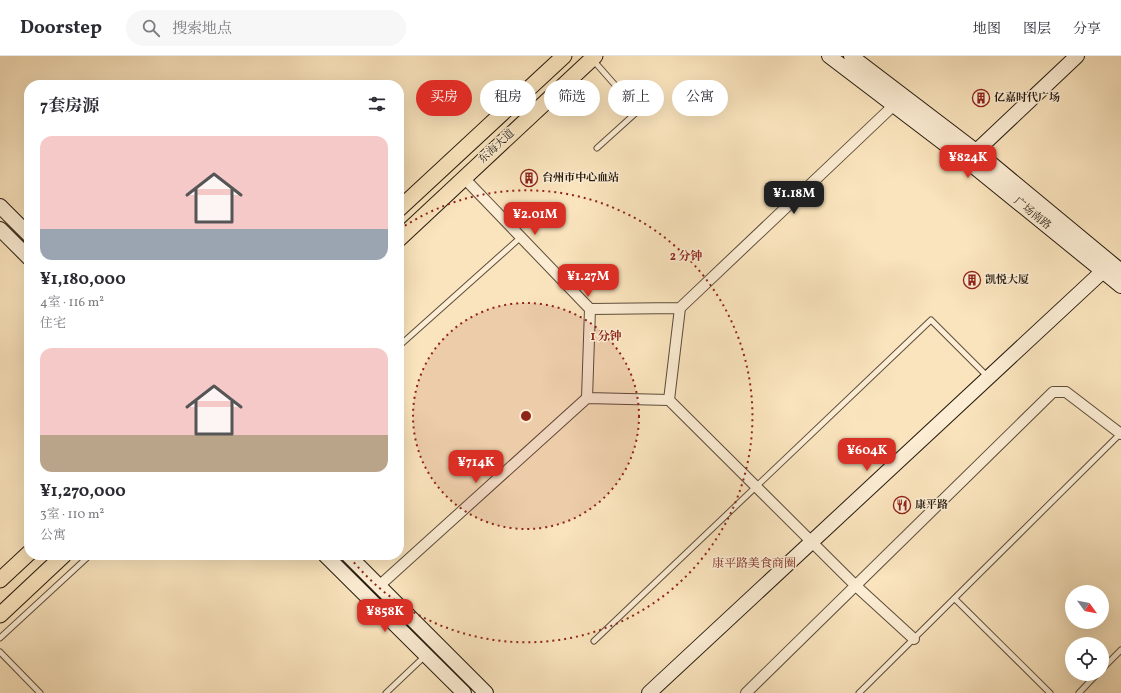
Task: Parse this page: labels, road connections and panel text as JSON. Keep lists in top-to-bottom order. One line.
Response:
{"streets":{"main road":["东海大道","广场南路"]},"districts":["康平路美食商圈"],"places":{"building":["亿嘉时代广场","台州市中心血站","凯悦大厦"],"restaurant":["康平路"]},"north":"bottom right","page":{"header":"Doorstep","search":"搜索地点","nav":["地图","图层","分享"],"chip":["买房","租房","筛选","新上","公寓"],"heading":"7套房源","list":[{"name":"¥1,180,000","note":"4室 · 116 m² · 住宅"},{"name":"¥1,270,000","note":"3室 · 110 m² · 公寓"}],"price":["¥824K","¥1.18M","¥2.01M","¥1.27M","¥604K","¥714K","¥858K"]},"rings":["2 分钟","1 分钟"]}
